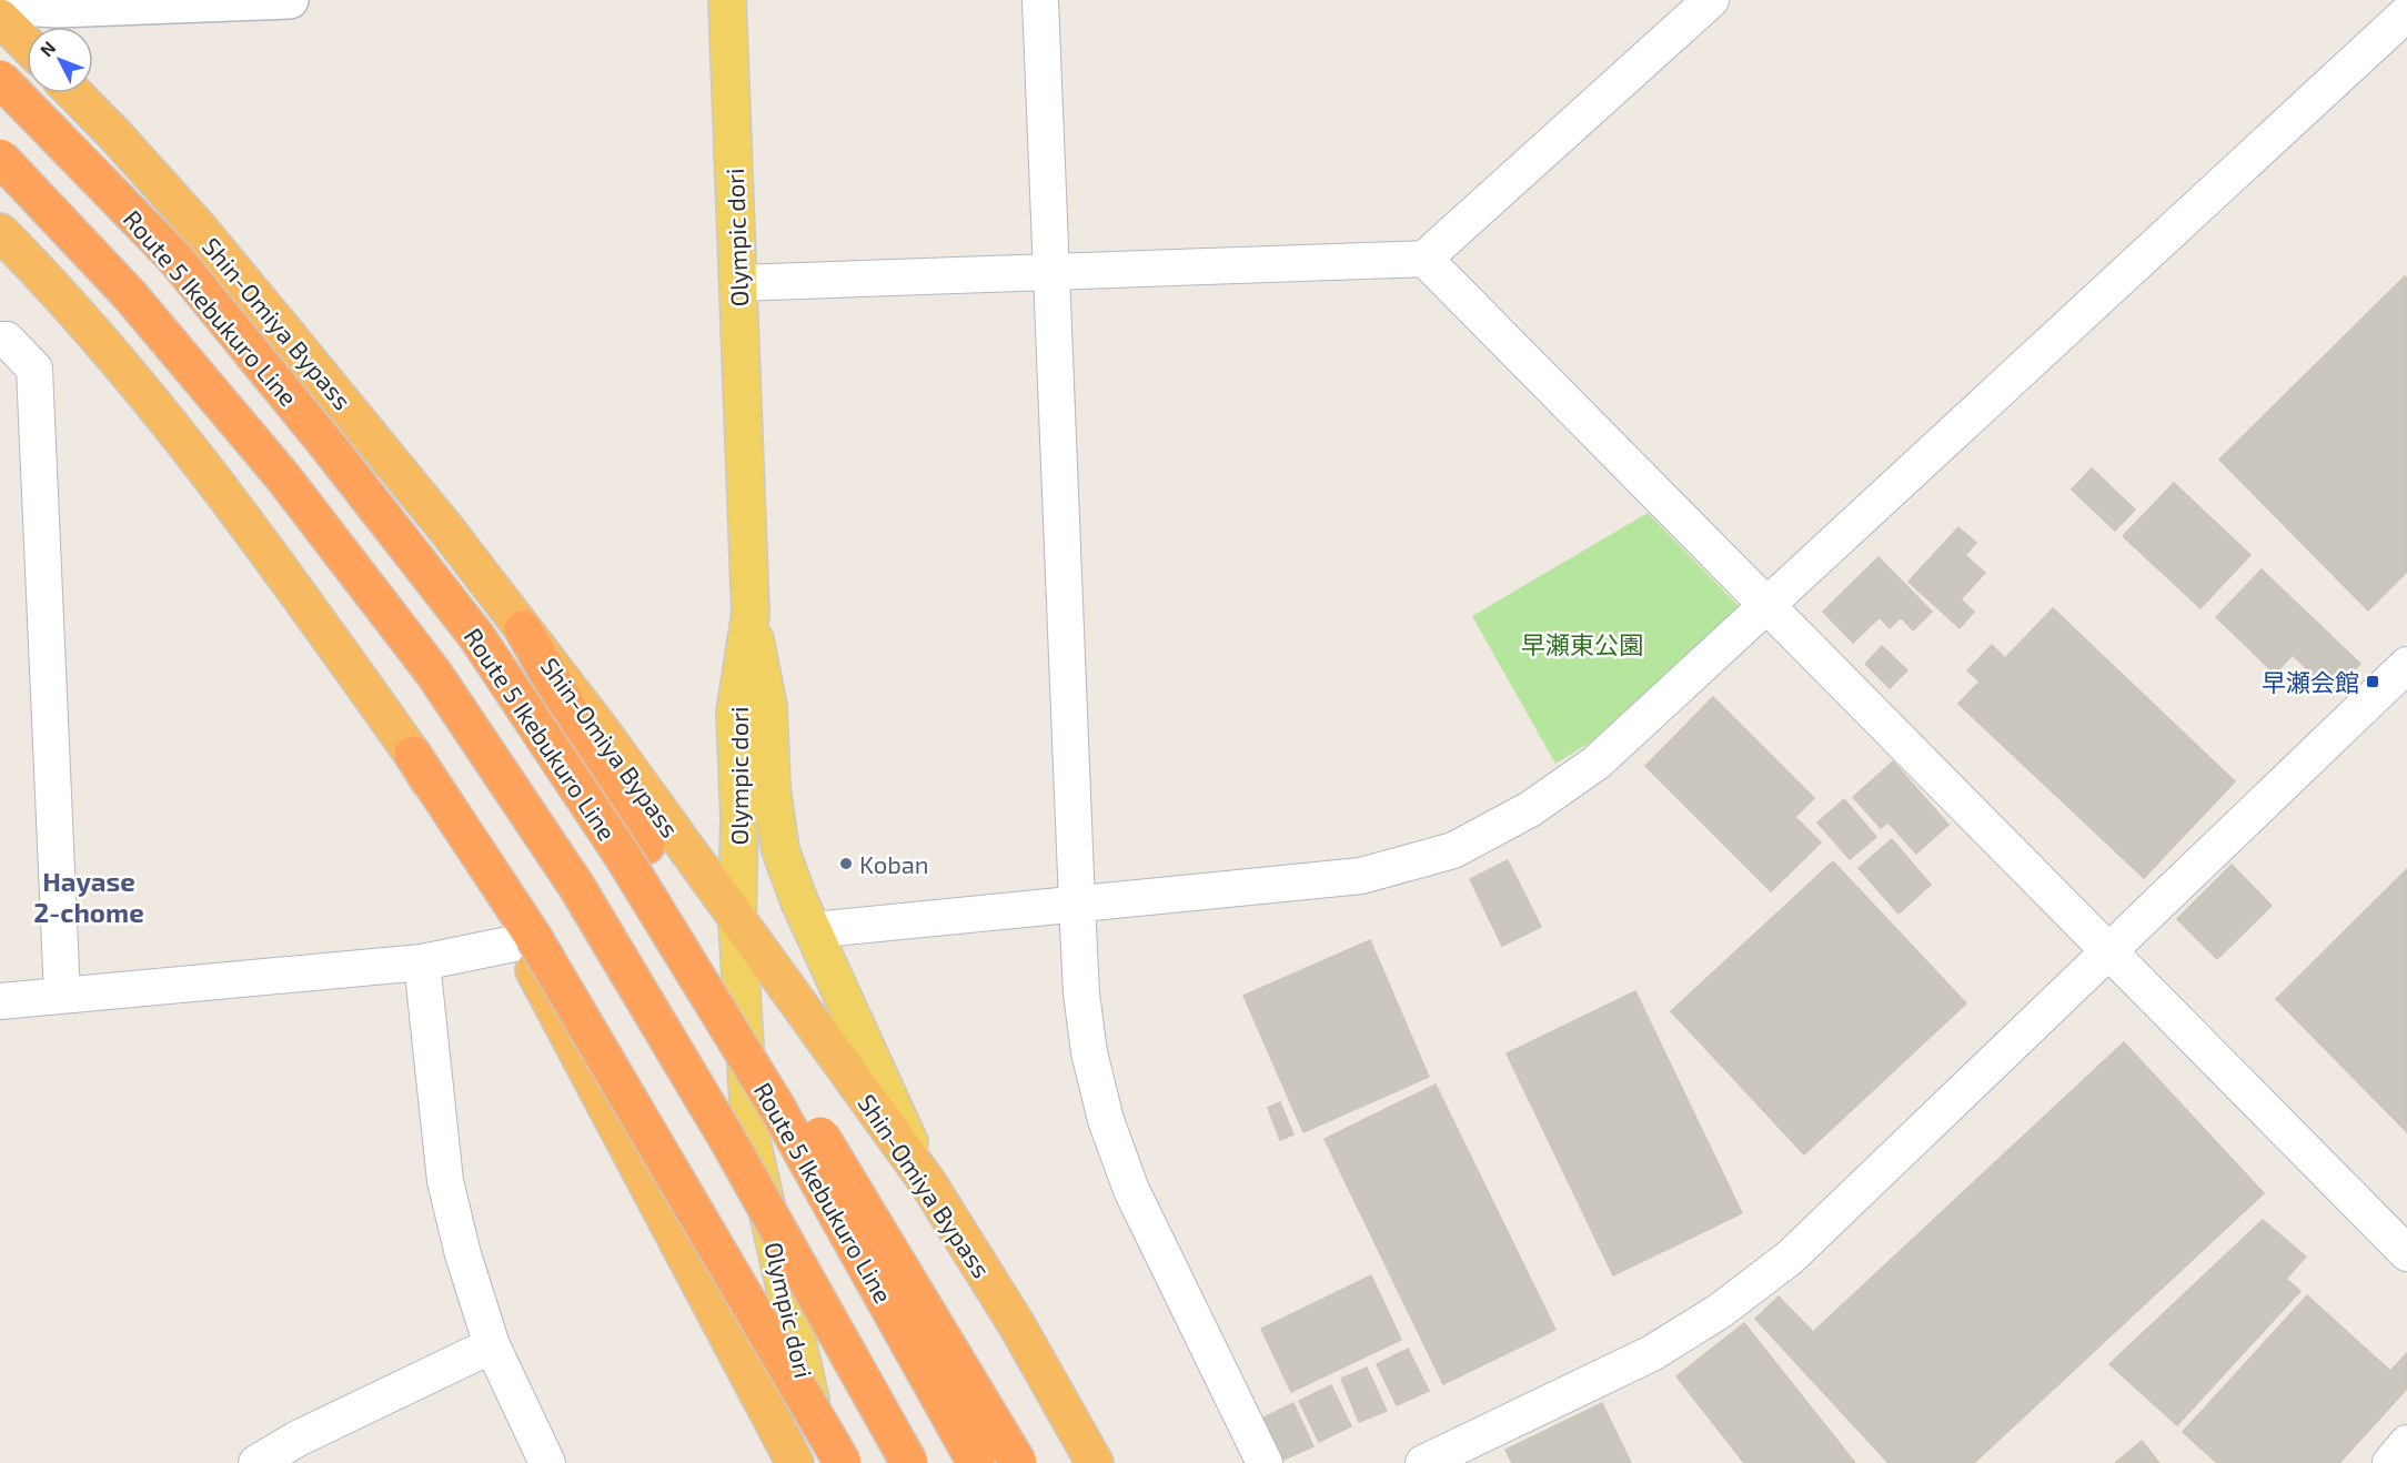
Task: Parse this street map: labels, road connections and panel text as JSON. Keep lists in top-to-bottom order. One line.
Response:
{"streets":{"highway":["Route 5 Ikebukuro Line","Shin-Omiya Bypass"],"main road":["Olympic dori"]},"crossings":[["Olympic dori","Shin-Omiya Bypass"]],"districts":["Hayase 2-chome"],"parks":["早瀬東公園"],"places":{"transit":["早瀬会館"],"other":["Koban"]},"north":"top left"}
